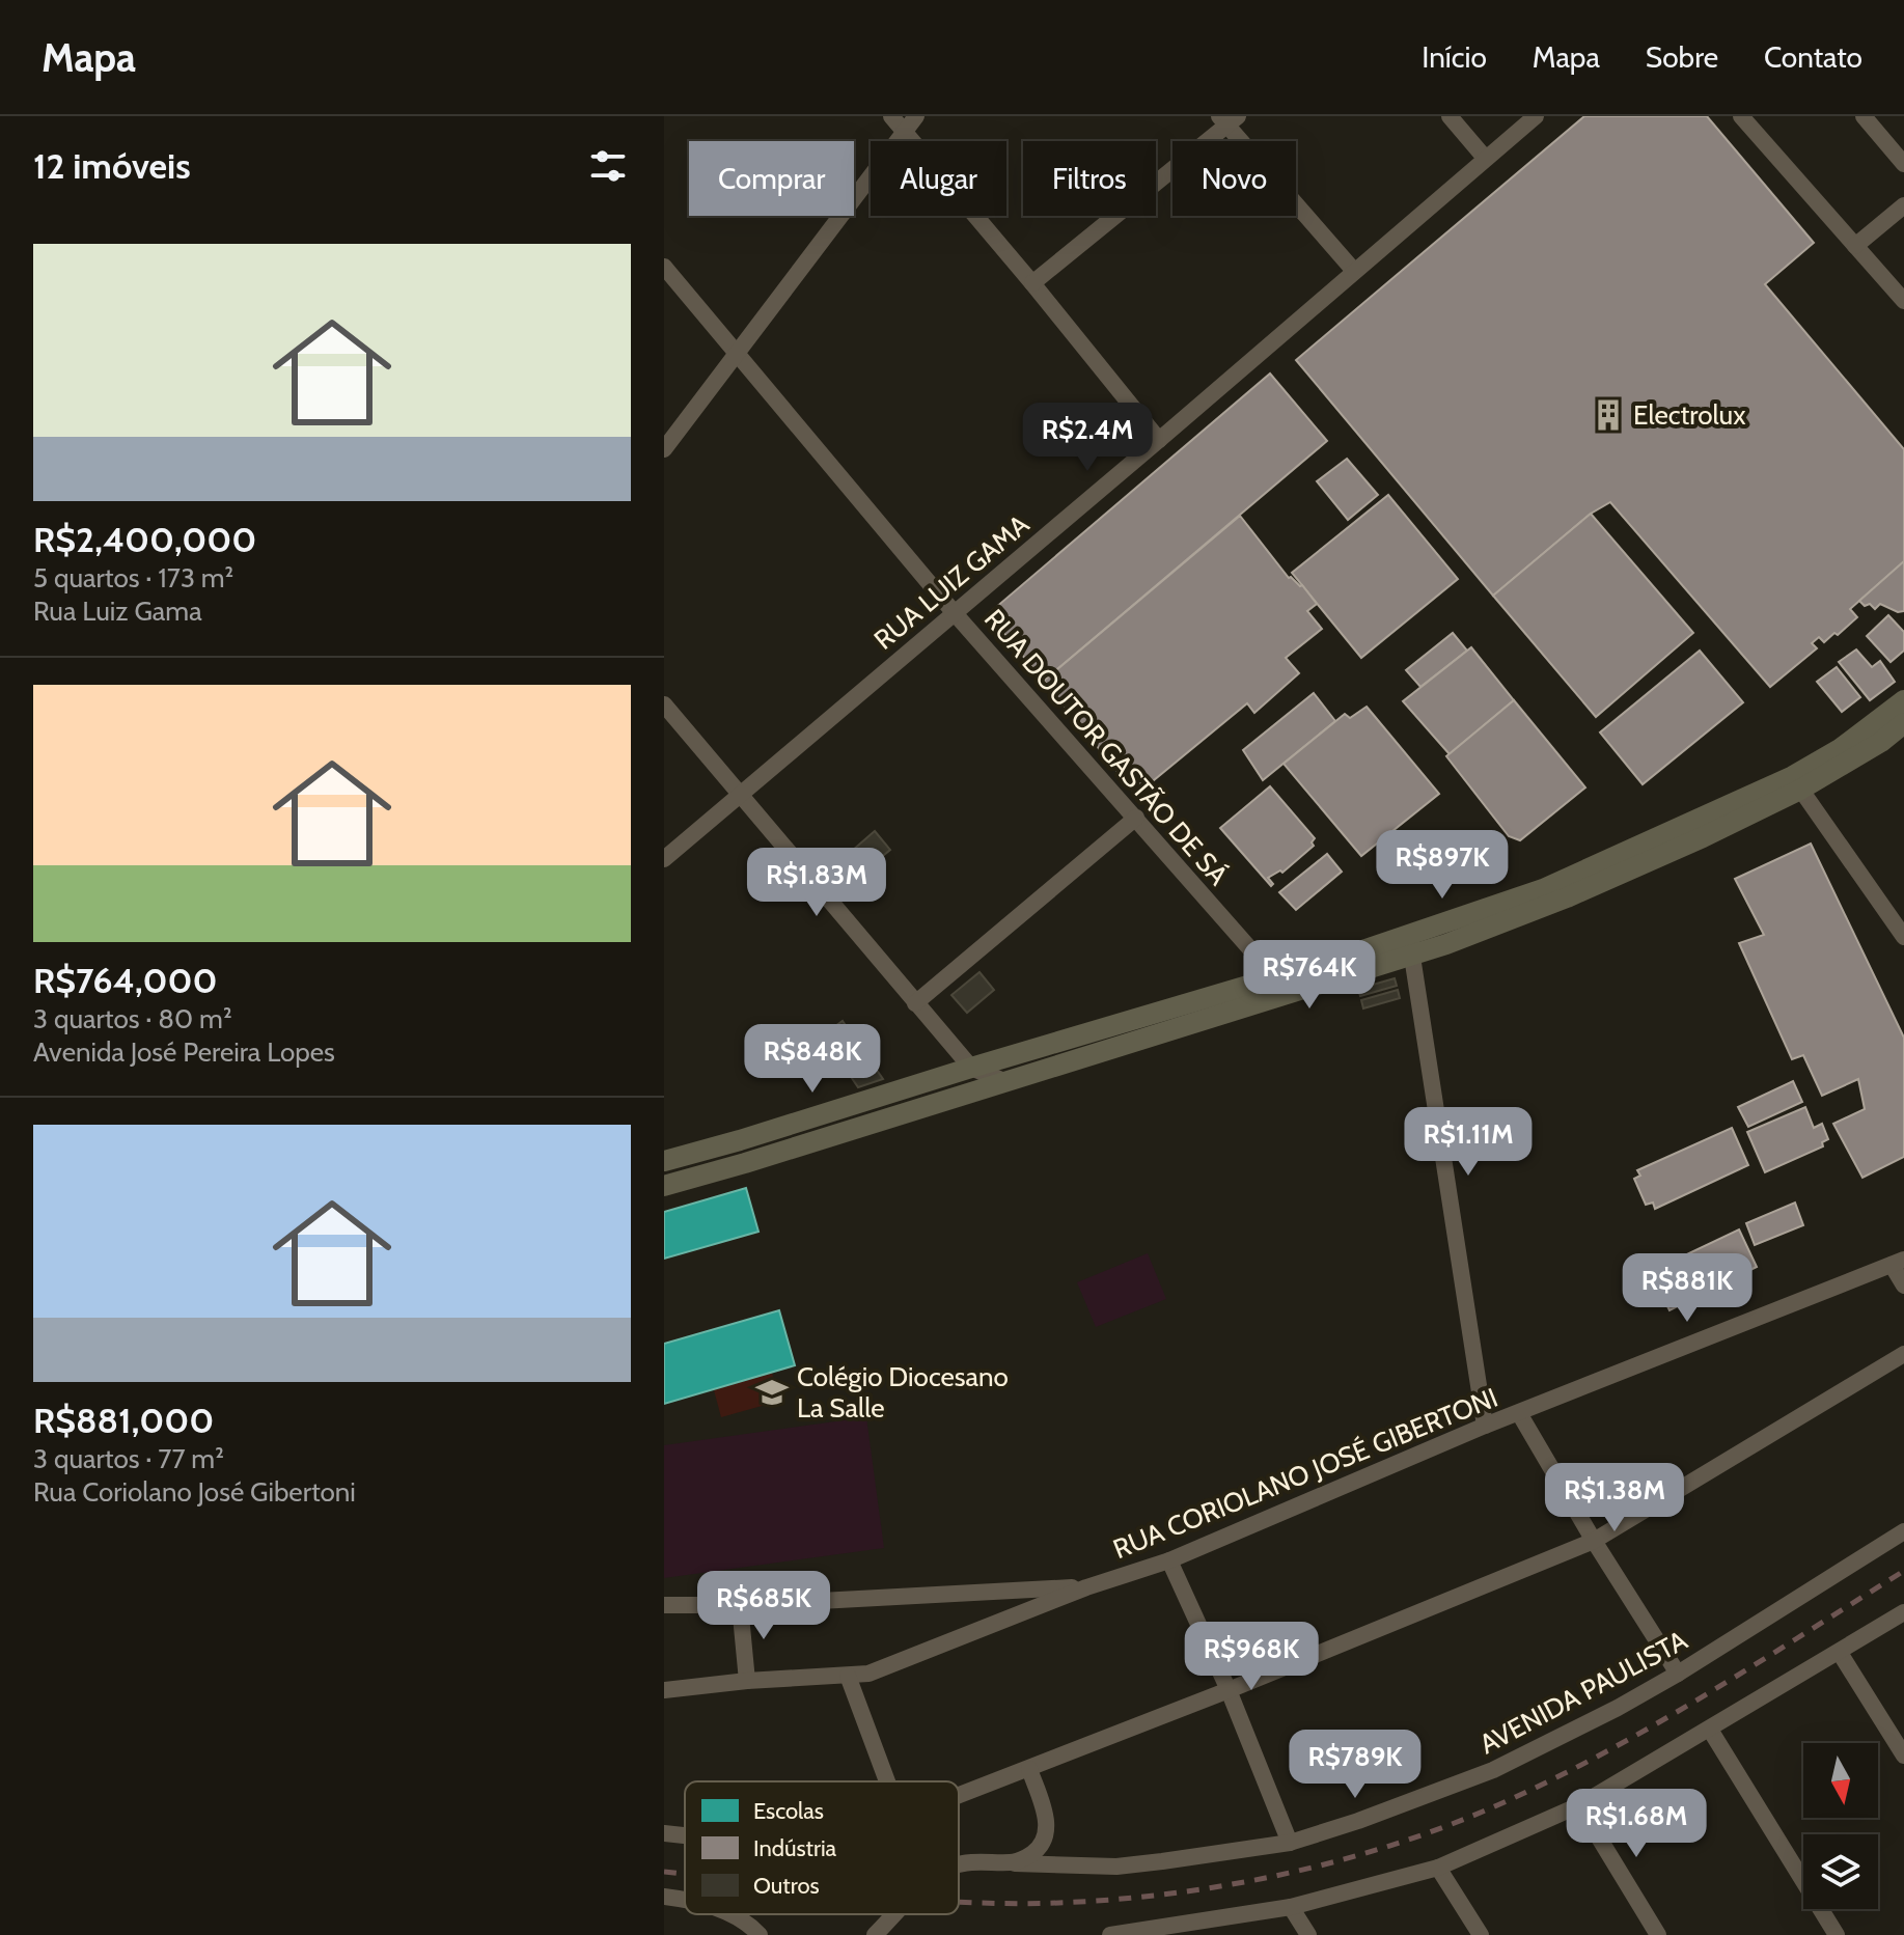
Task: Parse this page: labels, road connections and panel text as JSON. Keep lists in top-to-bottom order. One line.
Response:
{"streets":{"street":["RUA LUIZ GAMA","RUA DOUTOR GASTÃO DE SÁ","RUA CORIOLANO JOSÉ GIBERTONI","AVENIDA PAULISTA"]},"crossings":[["RUA LUIZ GAMA","RUA DOUTOR GASTÃO DE SÁ"]],"places":{"building":["Electrolux"],"school or university":["Colégio Diocesano La Salle"]},"legend":["Escolas","Indústria","Outros"],"north":"bottom","page":{"header":"Mapa","nav":["Início","Mapa","Sobre","Contato"],"heading":"12 imóveis","chip":["Comprar","Alugar","Filtros","Novo"],"list":[{"name":"R$2,400,000","note":"5 quartos · 173 m² · Rua Luiz Gama"},{"name":"R$764,000","note":"3 quartos · 80 m² · Avenida José Pereira Lopes"},{"name":"R$881,000","note":"3 quartos · 77 m² · Rua Coriolano José Gibertoni"}],"price":["R$2.4M","R$897K","R$1.83M","R$764K","R$848K","R$1.11M","R$881K","R$1.38M","R$685K","R$968K","R$789K","R$1.68M"]}}
